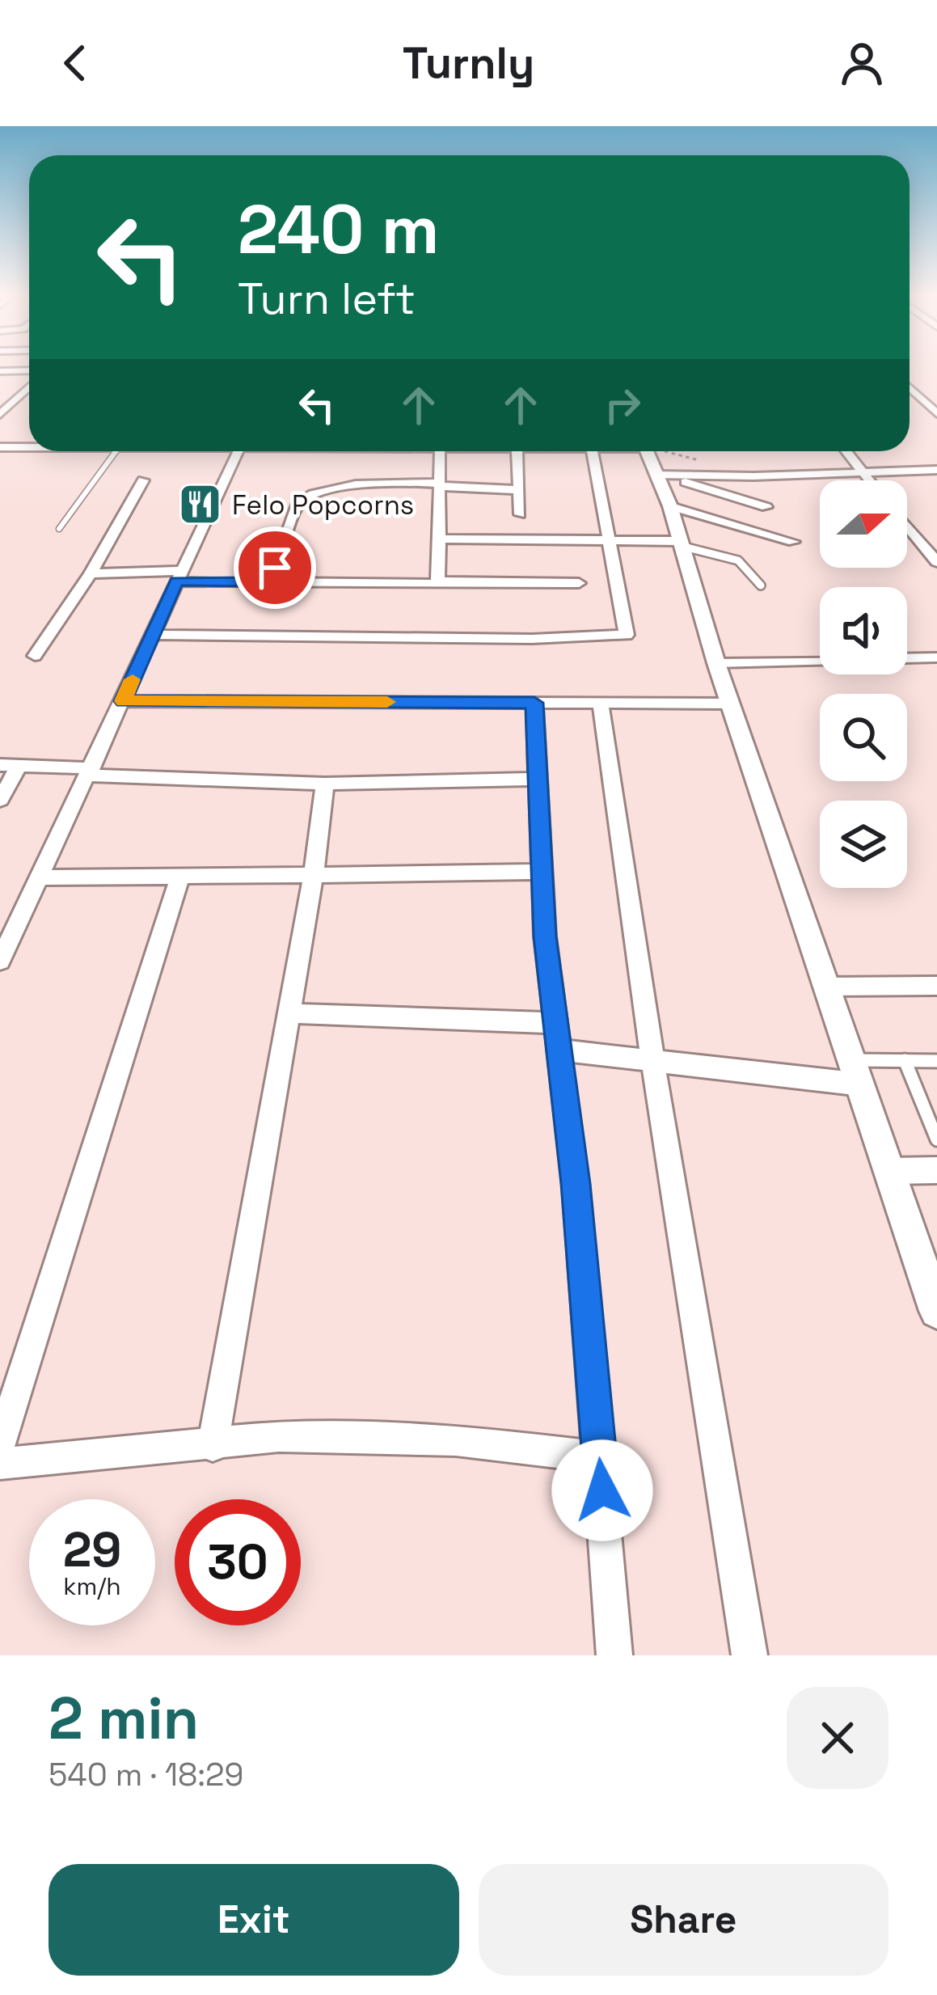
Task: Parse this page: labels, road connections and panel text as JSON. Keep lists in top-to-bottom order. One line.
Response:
{"places":{"restaurant":["Felo Popcorns"]},"north":"right","page":{"header":"Turnly","turn":["240 m","Turn left"],"speed":"29 km/h","limit":"30","heading":["2 min","540 m · 18:29"],"buttons":["Exit","Share"]}}
